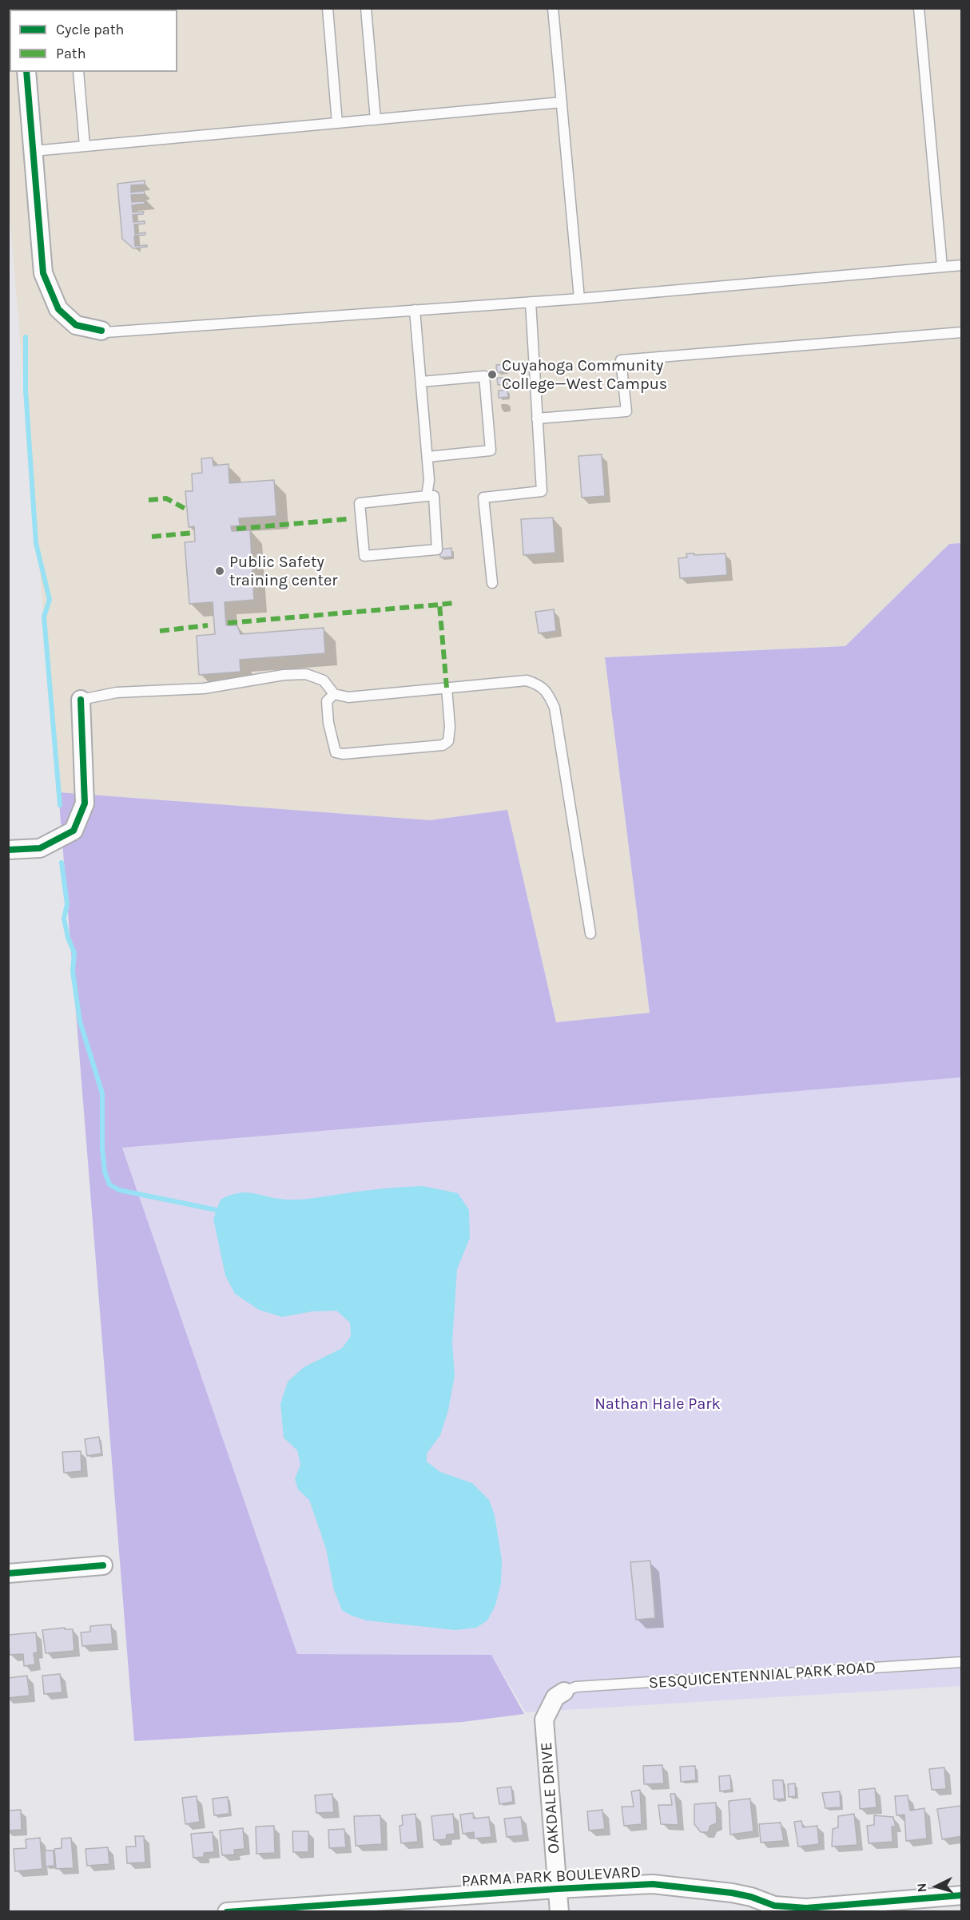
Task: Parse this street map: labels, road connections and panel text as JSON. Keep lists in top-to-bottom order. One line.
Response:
{"streets":{"street":["OAKDALE DRIVE","PARMA PARK BOULEVARD"],"lane":["SESQUICENTENNIAL PARK ROAD"]},"crossings":[["SESQUICENTENNIAL PARK ROAD","OAKDALE DRIVE"],["OAKDALE DRIVE","PARMA PARK BOULEVARD"]],"parks":["Nathan Hale Park"],"places":["Cuyahoga Community College—West Campus","Public Safety training center"],"legend":["Cycle path","Path"],"north":"left"}
